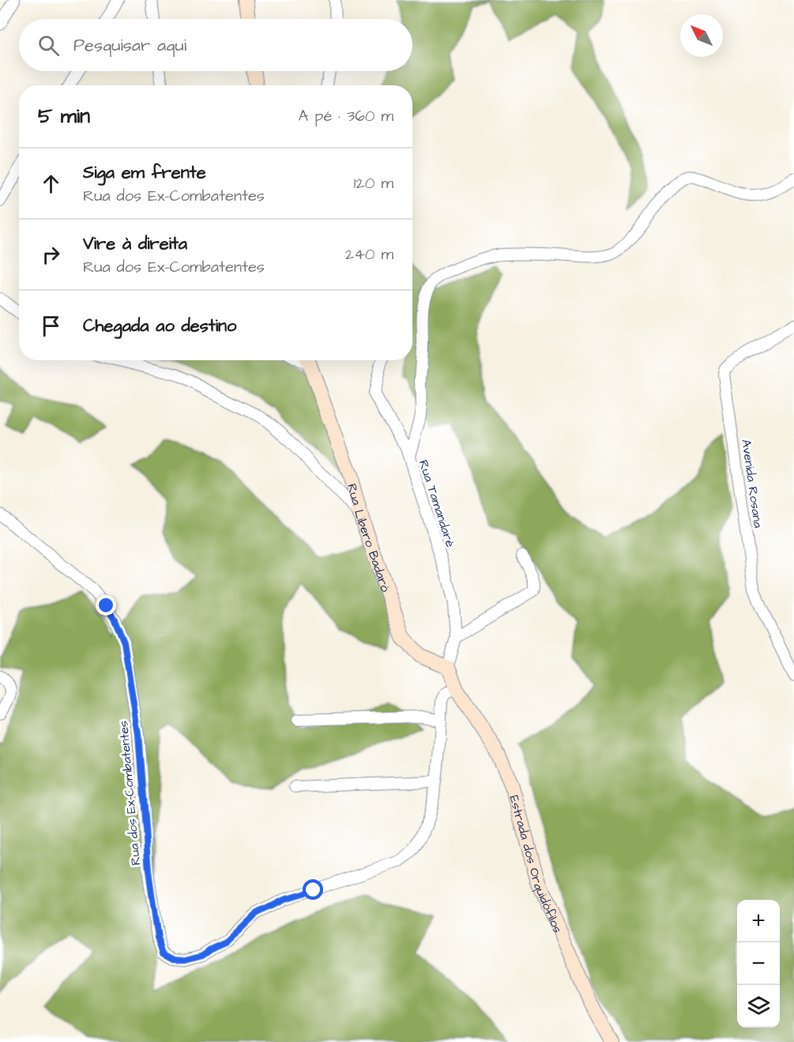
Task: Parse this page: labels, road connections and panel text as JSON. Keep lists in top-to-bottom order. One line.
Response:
{"streets":{"street":["Avenida Rosana","Rua Tamandaré","Rua Libero Badaró","Rua dos Ex-Combatentes","Estrada dos Orquidófilos"]},"crossings":[["Rua Tamandaré","Rua Libero Badaró"],["Rua dos Ex-Combatentes","Estrada dos Orquidófilos"]],"north":"top left","page":{"search":"Pesquisar aqui","heading":["5 min","A pé · 360 m"],"list":[["Siga em frente","Rua dos Ex-Combatentes","120 m"],["Vire à direita","Rua dos Ex-Combatentes","240 m"],"Chegada ao destino"],"map_buttons":["+","−"]}}
